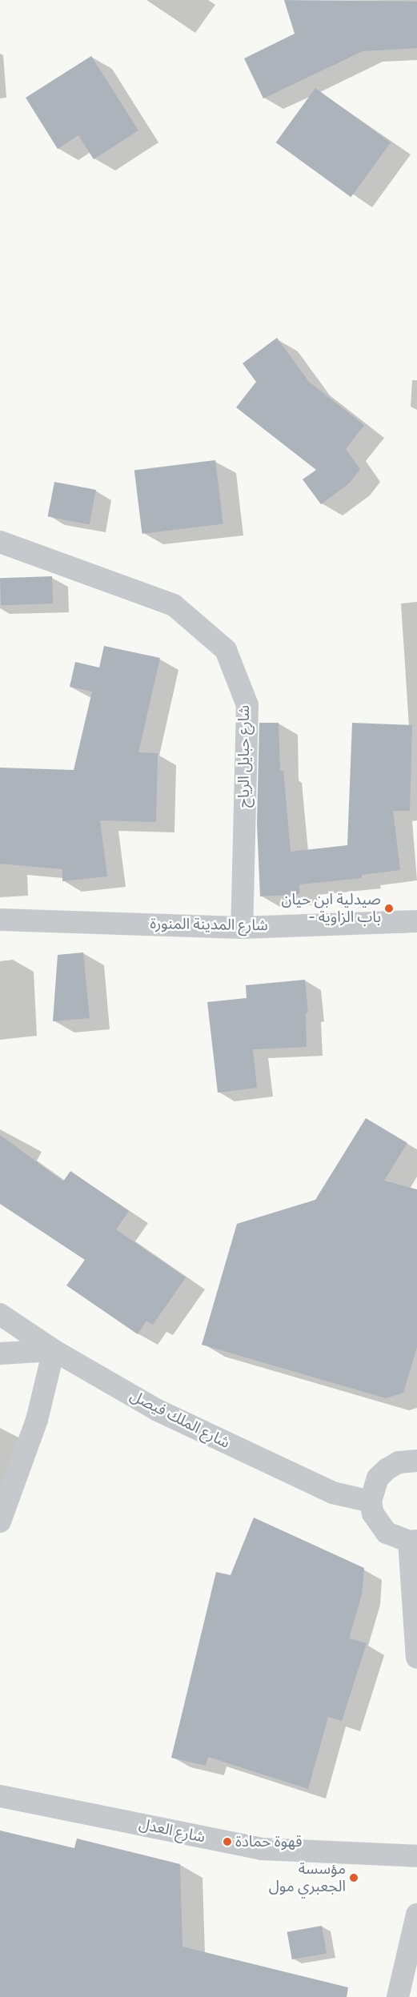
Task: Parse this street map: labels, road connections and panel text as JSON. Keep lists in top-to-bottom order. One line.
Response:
{"streets":{"street":["شارع حبايل الرياح","شارع المدينة المنورة","شارع الملك فيصل","شارع العدل"]},"crossings":[["شارع حبايل الرياح","شارع المدينة المنورة"]],"places":["صيدلية ابن حيان - باب الزاوية","قهوة حمادة","مؤسسة الجعبري مول"]}
